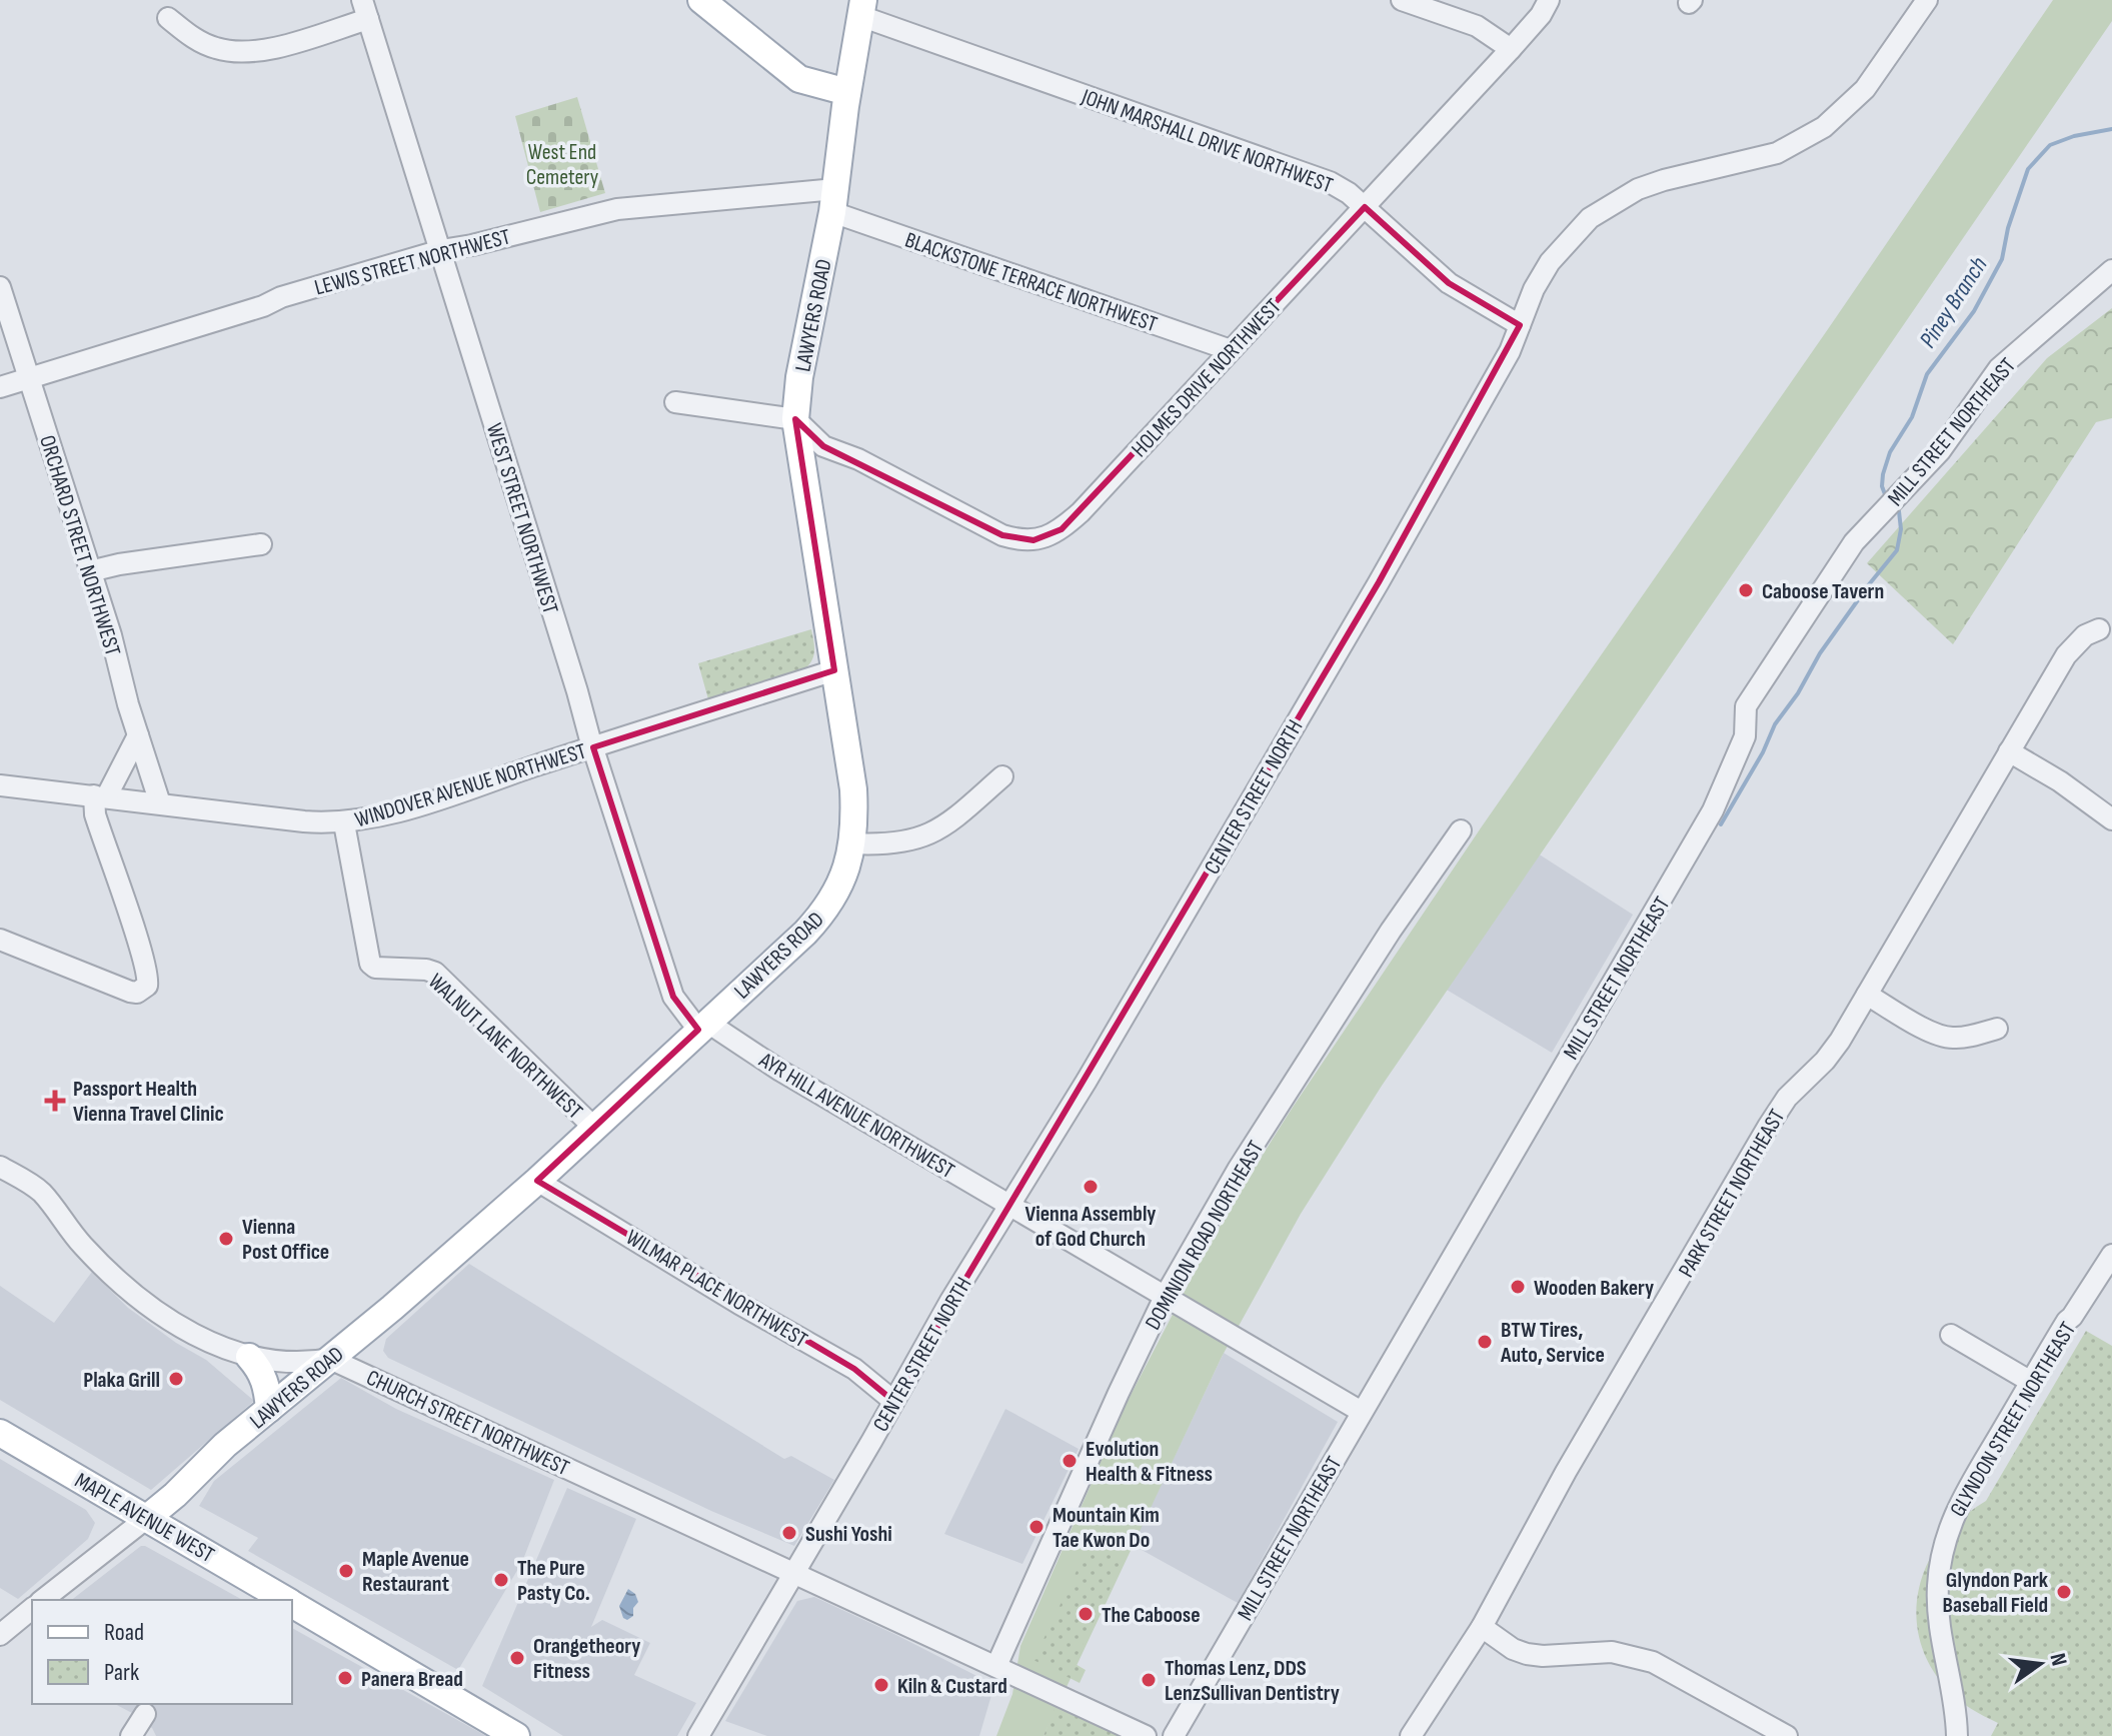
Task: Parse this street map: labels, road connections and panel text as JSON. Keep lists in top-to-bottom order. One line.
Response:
{"streets":{"main road":["LAWYERS ROAD","MAPLE AVENUE WEST"],"street":["JOHN MARSHALL DRIVE NORTHWEST","LEWIS STREET NORTHWEST","BLACKSTONE TERRACE NORTHWEST","HOLMES DRIVE NORTHWEST","MILL STREET NORTHEAST","WEST STREET NORTHWEST","ORCHARD STREET NORTHWEST","WINDOVER AVENUE NORTHWEST","CENTER STREET NORTH","WALNUT LANE NORTHWEST","AYR HILL AVENUE NORTHWEST","PARK STREET NORTHEAST","DOMINION ROAD NORTHEAST","WILMAR PLACE NORTHWEST","GLYNDON STREET NORTHEAST","CHURCH STREET NORTHWEST"]},"crossings":[["JOHN MARSHALL DRIVE NORTHWEST","LAWYERS ROAD"],["JOHN MARSHALL DRIVE NORTHWEST","HOLMES DRIVE NORTHWEST"],["JOHN MARSHALL DRIVE NORTHWEST","CENTER STREET NORTH"],["LEWIS STREET NORTHWEST","BLACKSTONE TERRACE NORTHWEST"],["LEWIS STREET NORTHWEST","LAWYERS ROAD"],["LEWIS STREET NORTHWEST","WEST STREET NORTHWEST"],["LEWIS STREET NORTHWEST","ORCHARD STREET NORTHWEST"],["BLACKSTONE TERRACE NORTHWEST","LAWYERS ROAD"],["BLACKSTONE TERRACE NORTHWEST","HOLMES DRIVE NORTHWEST"],["LAWYERS ROAD","HOLMES DRIVE NORTHWEST"],["LAWYERS ROAD","WEST STREET NORTHWEST"],["LAWYERS ROAD","WINDOVER AVENUE NORTHWEST"],["LAWYERS ROAD","WALNUT LANE NORTHWEST"],["LAWYERS ROAD","AYR HILL AVENUE NORTHWEST"],["LAWYERS ROAD","WILMAR PLACE NORTHWEST"],["LAWYERS ROAD","CHURCH STREET NORTHWEST"],["LAWYERS ROAD","MAPLE AVENUE WEST"],["MILL STREET NORTHEAST","AYR HILL AVENUE NORTHWEST"],["WEST STREET NORTHWEST","WINDOVER AVENUE NORTHWEST"],["WEST STREET NORTHWEST","AYR HILL AVENUE NORTHWEST"],["ORCHARD STREET NORTHWEST","WINDOVER AVENUE NORTHWEST"],["WINDOVER AVENUE NORTHWEST","WALNUT LANE NORTHWEST"],["CENTER STREET NORTH","AYR HILL AVENUE NORTHWEST"],["CENTER STREET NORTH","WILMAR PLACE NORTHWEST"],["CENTER STREET NORTH","CHURCH STREET NORTHWEST"],["AYR HILL AVENUE NORTHWEST","DOMINION ROAD NORTHEAST"],["DOMINION ROAD NORTHEAST","CHURCH STREET NORTHWEST"]],"water":["Piney Branch"],"parks":["West End Cemetery"],"places":{"other":["Caboose Tavern","Vienna Assembly of God Church","Vienna Post Office","Wooden Bakery","BTW Tires, Auto, Service","Plaka Grill","Evolution Health & Fitness","Mountain Kim Tae Kwon Do","Sushi Yoshi","Maple Avenue Restaurant","The Pure Pasty Co.","Glyndon Park Baseball Field","The Caboose","Orangetheory Fitness","Panera Bread","Thomas Lenz, DDS LenzSullivan Dentistry","Kiln & Custard"],"health":["Passport Health Vienna Travel Clinic"]},"legend":["Road","Park"],"north":"right"}
